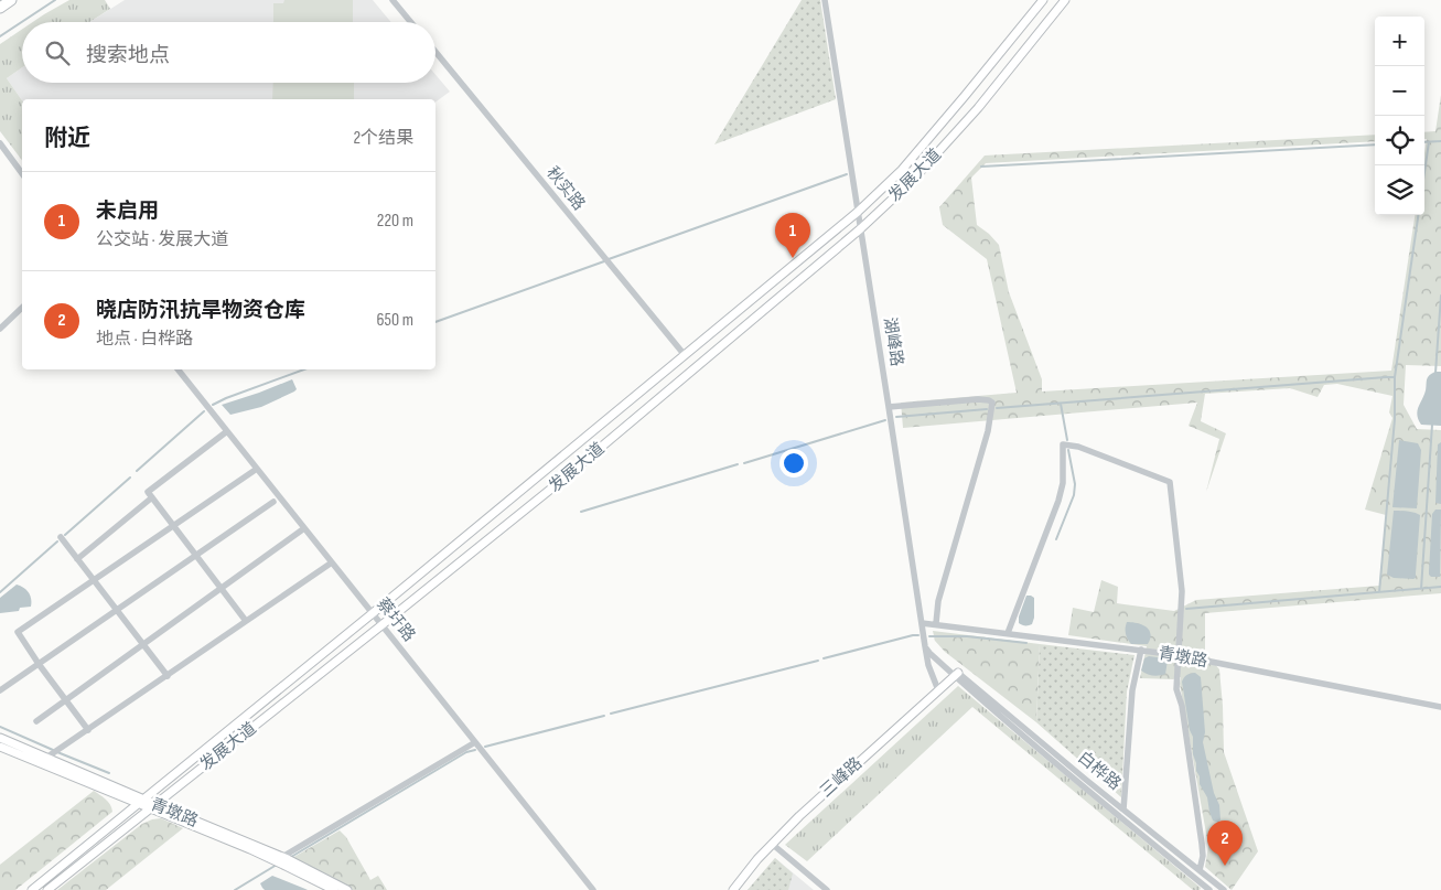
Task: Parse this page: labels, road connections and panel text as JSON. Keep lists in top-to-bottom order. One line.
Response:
{"streets":{"main road":["发展大道","青墩路","三峰路"],"street":["秋实路","湖峰路","蔡圩路","白桦路"]},"crossings":[["发展大道","秋实路"],["发展大道","湖峰路"],["发展大道","蔡圩路"],["发展大道","青墩路"],["湖峰路","青墩路"],["湖峰路","三峰路"],["白桦路","三峰路"]],"page":{"map_buttons":["+","−"],"search":"搜索地点","heading":["附近","2个结果"],"list":[{"mark":"1","name":"未启用","note":"公交站 · 发展大道","value":"220 m"},{"mark":"2","name":"晓店防汛抗旱物资仓库","note":"地点 · 白桦路","value":"650 m"}],"pins":["1","2"]}}
